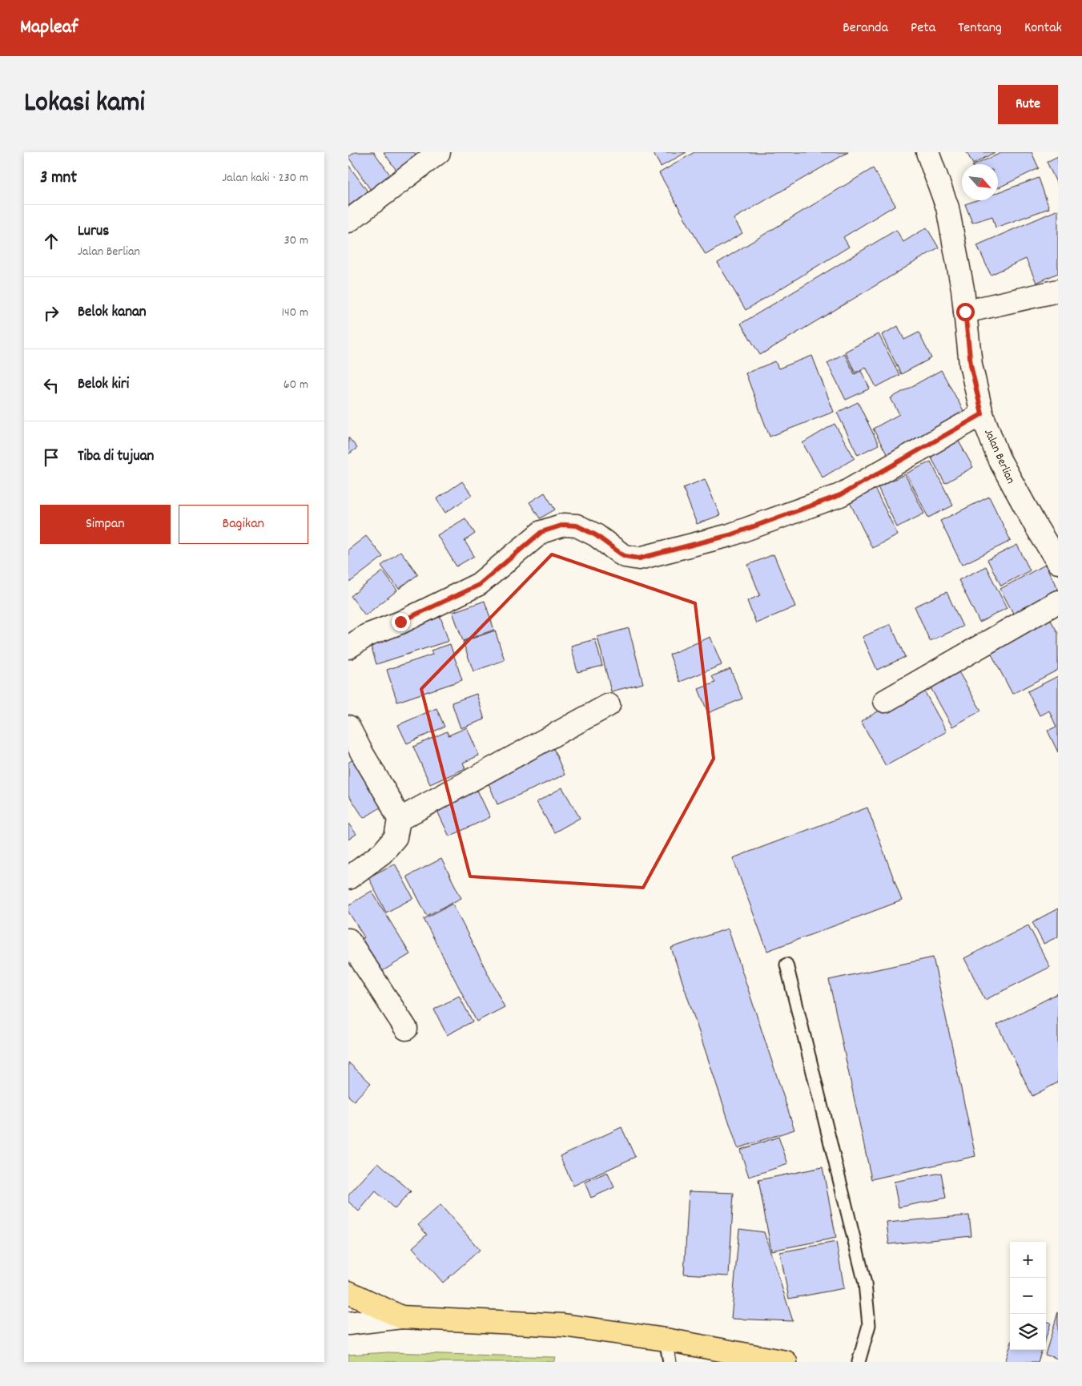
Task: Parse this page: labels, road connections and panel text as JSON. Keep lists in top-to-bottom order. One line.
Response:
{"streets":{"street":["Jalan Berlian"]},"north":"bottom right","page":{"header":"Mapleaf","nav":["Beranda","Peta","Tentang","Kontak"],"title":"Lokasi kami","buttons":["Rute",["Simpan","Bagikan"]],"heading":["3 mnt","Jalan kaki · 230 m"],"list":[["Lurus","Jalan Berlian","30 m"],["Belok kanan","140 m"],["Belok kiri","60 m"],"Tiba di tujuan"],"map_buttons":["+","−"]}}
